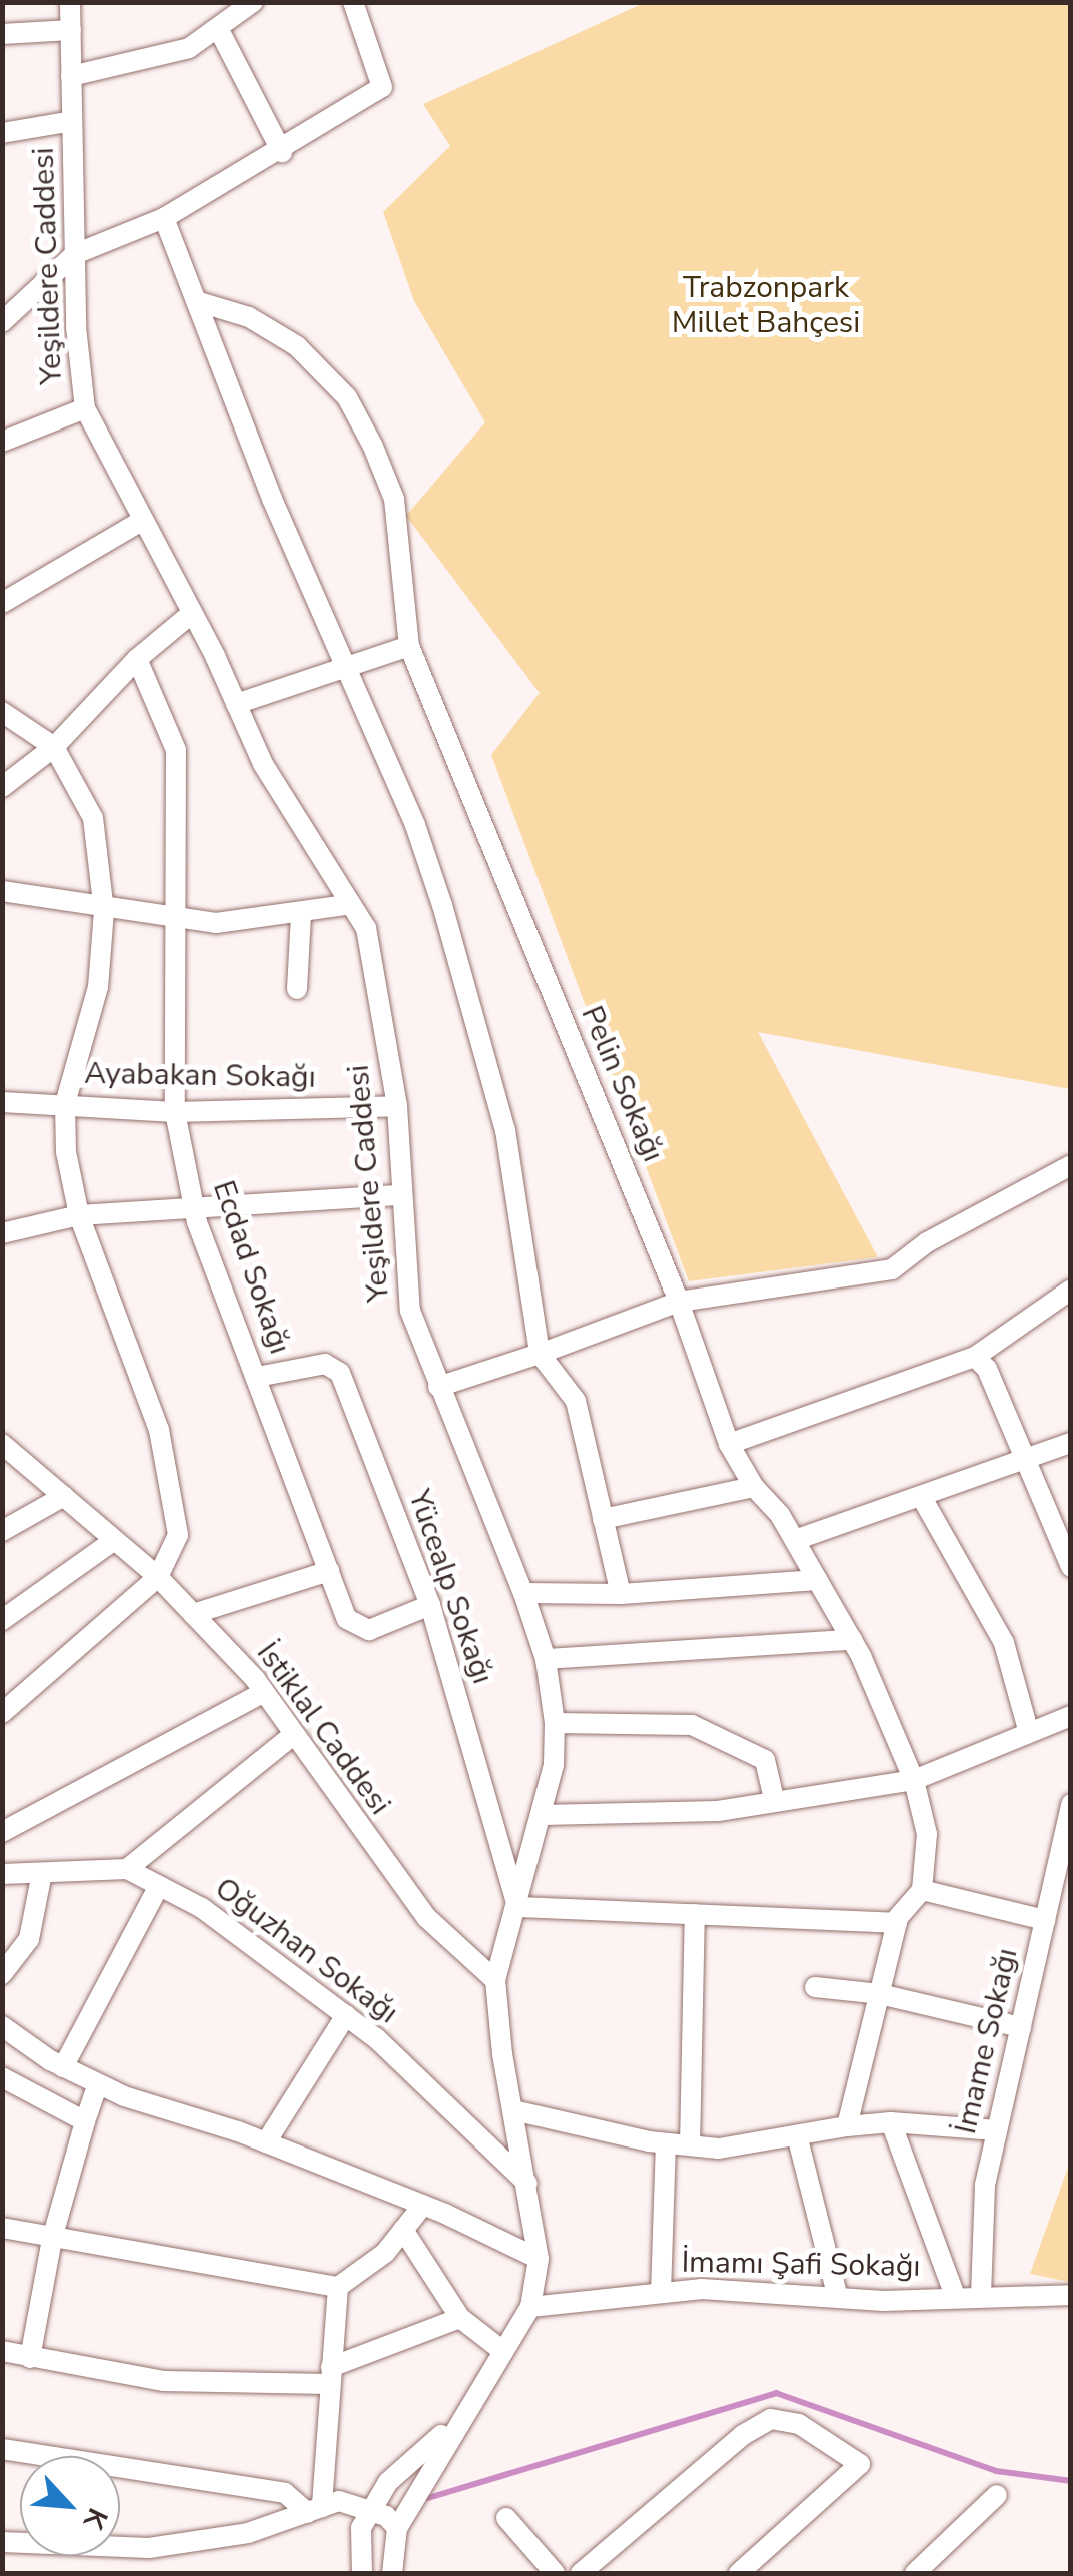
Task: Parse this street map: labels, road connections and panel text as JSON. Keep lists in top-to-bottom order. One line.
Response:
{"streets":{"street":["Yeşildere Caddesi","Ayabakan Sokağı","Pelin Sokağı","Ecdad Sokağı","Yücealp Sokağı","İstiklal Caddesi","Oğuzhan Sokağı","İmame Sokağı","İmamı Şafi Sokağı"]},"crossings":[["Yeşildere Caddesi","Ayabakan Sokağı"],["Yeşildere Caddesi","Yücealp Sokağı"],["Yeşildere Caddesi","İstiklal Caddesi"],["Ayabakan Sokağı","Ecdad Sokağı"],["Ecdad Sokağı","Yücealp Sokağı"],["İmame Sokağı","İmamı Şafi Sokağı"]],"parks":["Trabzonpark Millet Bahçesi"],"north":"bottom right"}
